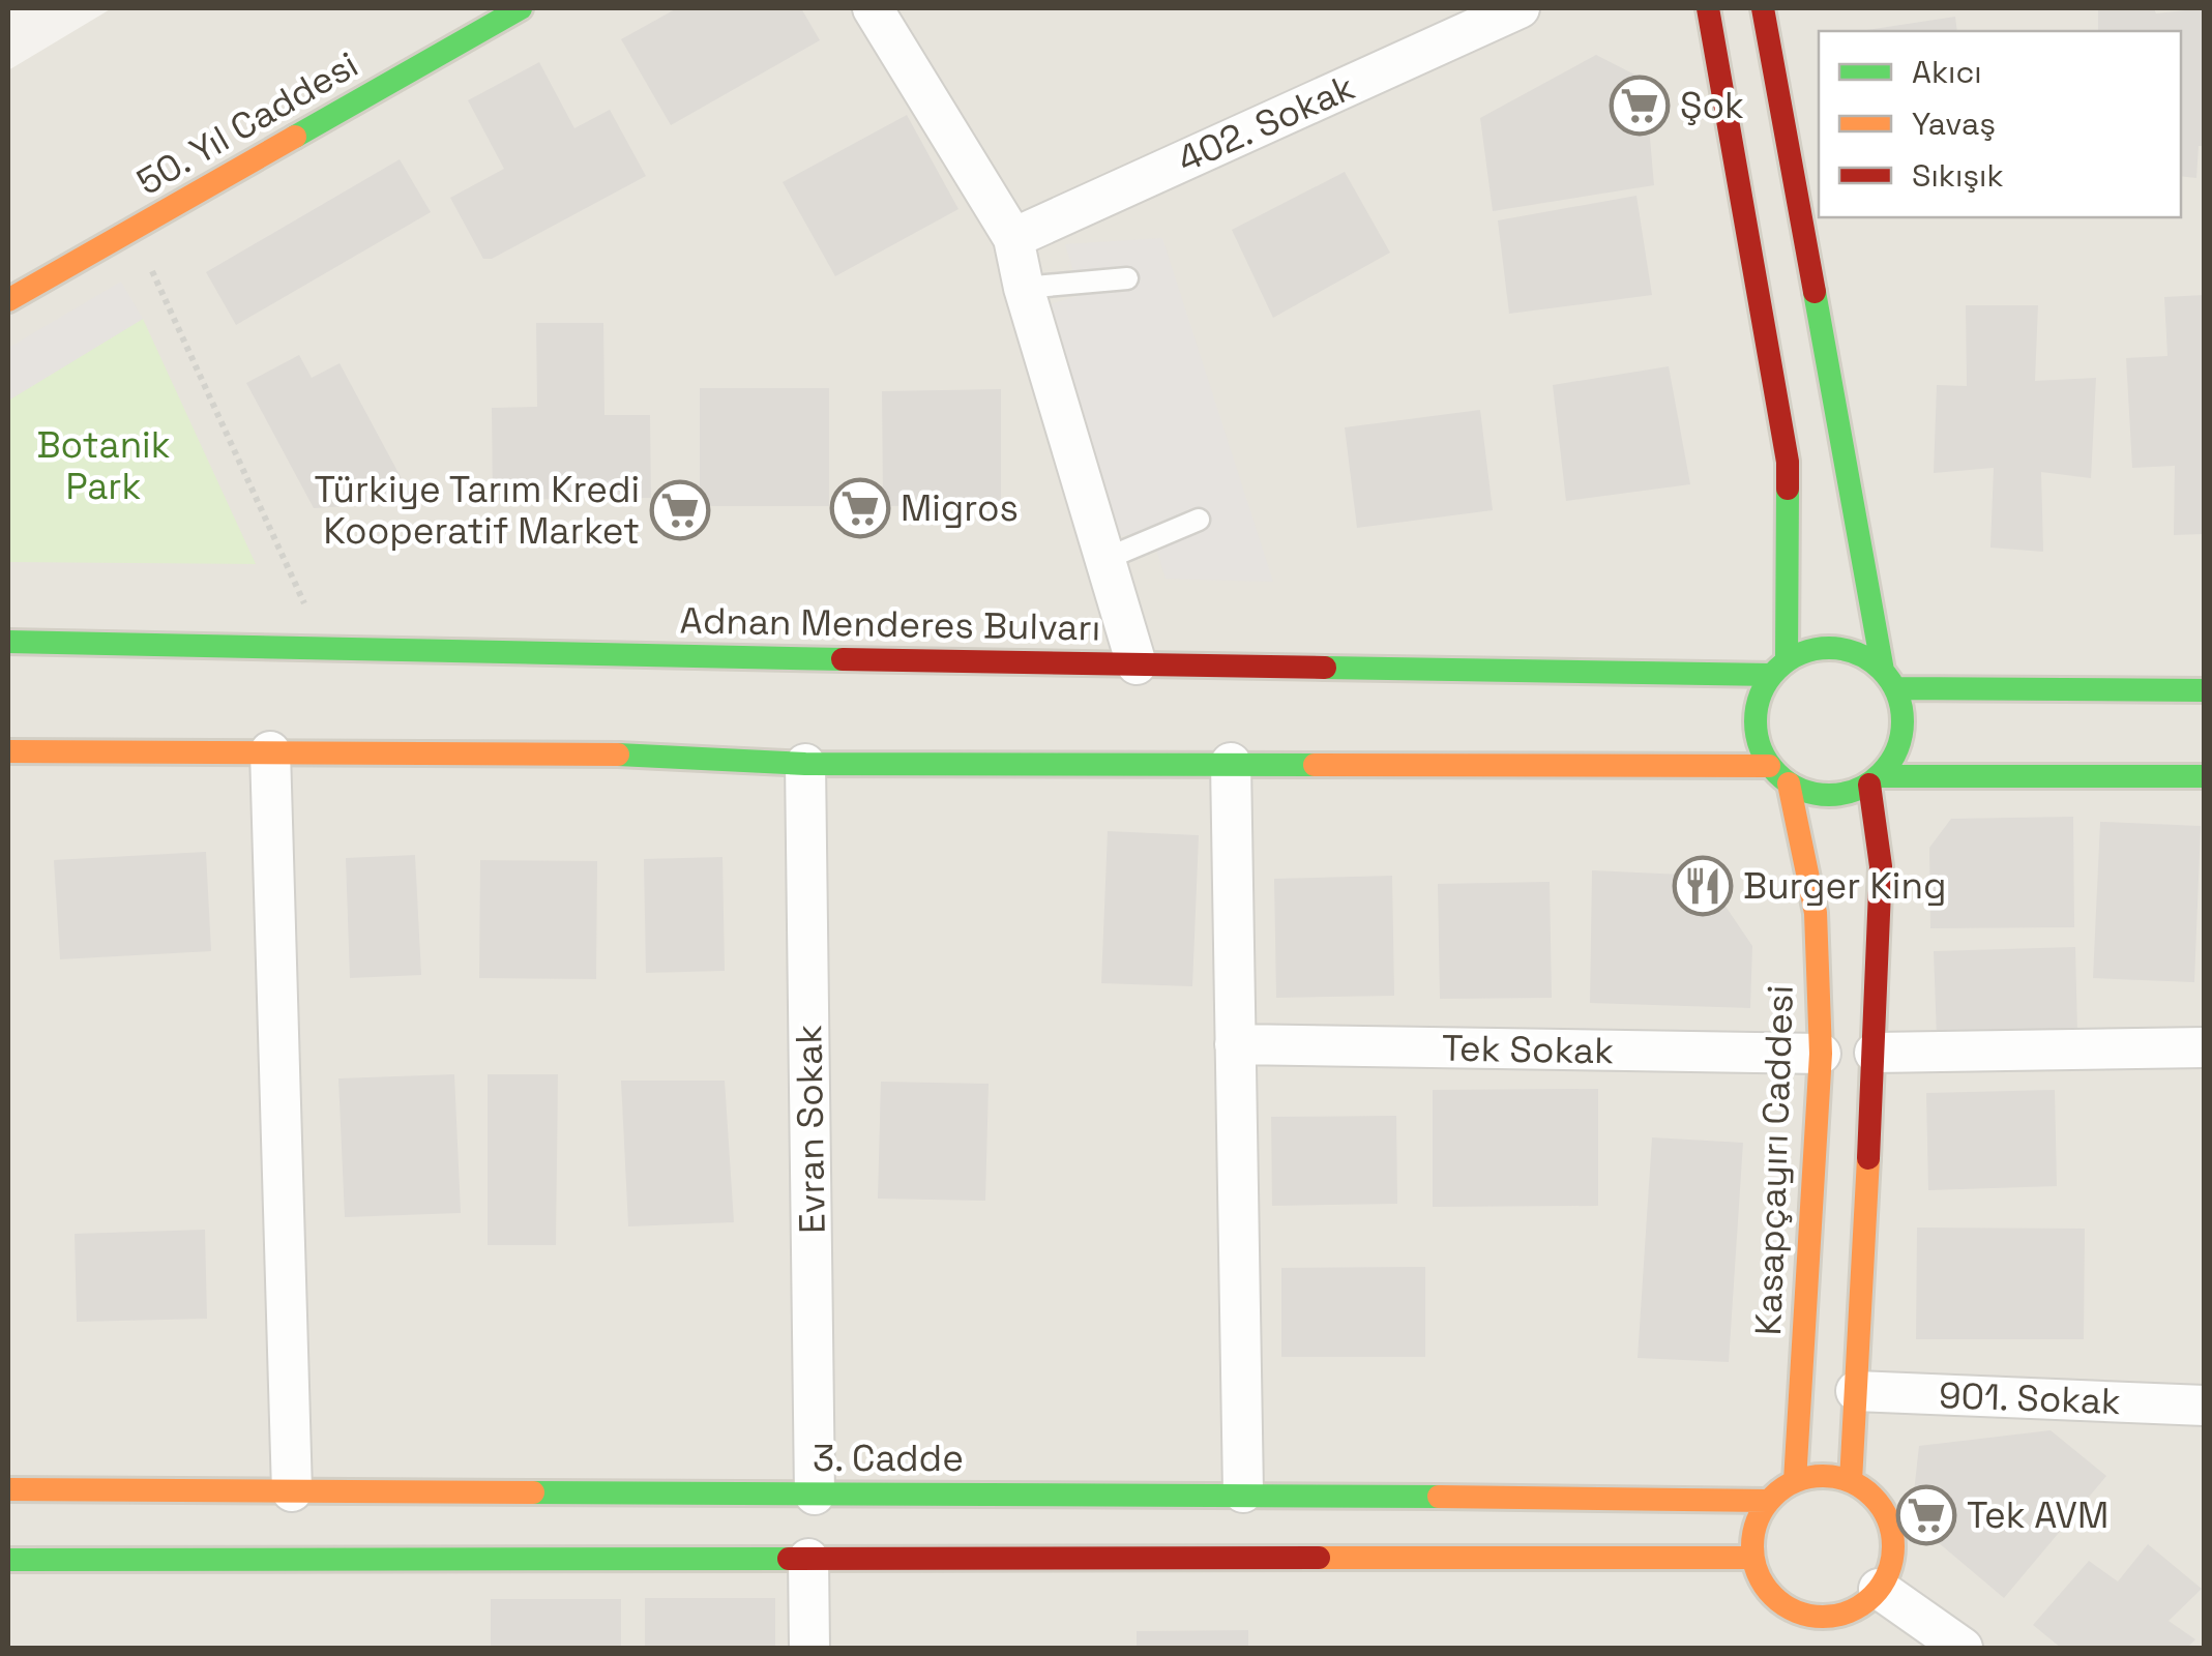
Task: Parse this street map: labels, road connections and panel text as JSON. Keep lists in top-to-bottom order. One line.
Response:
{"streets":{"main road":["50. Yıl Caddesi","Adnan Menderes Bulvarı","Kasapçayırı Caddesi","3. Cadde"],"street":["402. Sokak","Tek Sokak","Evran Sokak","901. Sokak"]},"crossings":[["Adnan Menderes Bulvarı","Kasapçayırı Caddesi"],["Tek Sokak","Kasapçayırı Caddesi"],["Evran Sokak","3. Cadde"],["Kasapçayırı Caddesi","3. Cadde"]],"parks":["Botanik Park"],"places":{"supermarket":["Şok","Migros","Türkiye Tarım Kredi Kooperatif Market","Tek AVM"],"restaurant":["Burger King"]},"legend":["Akıcı","Yavaş","Sıkışık"]}
